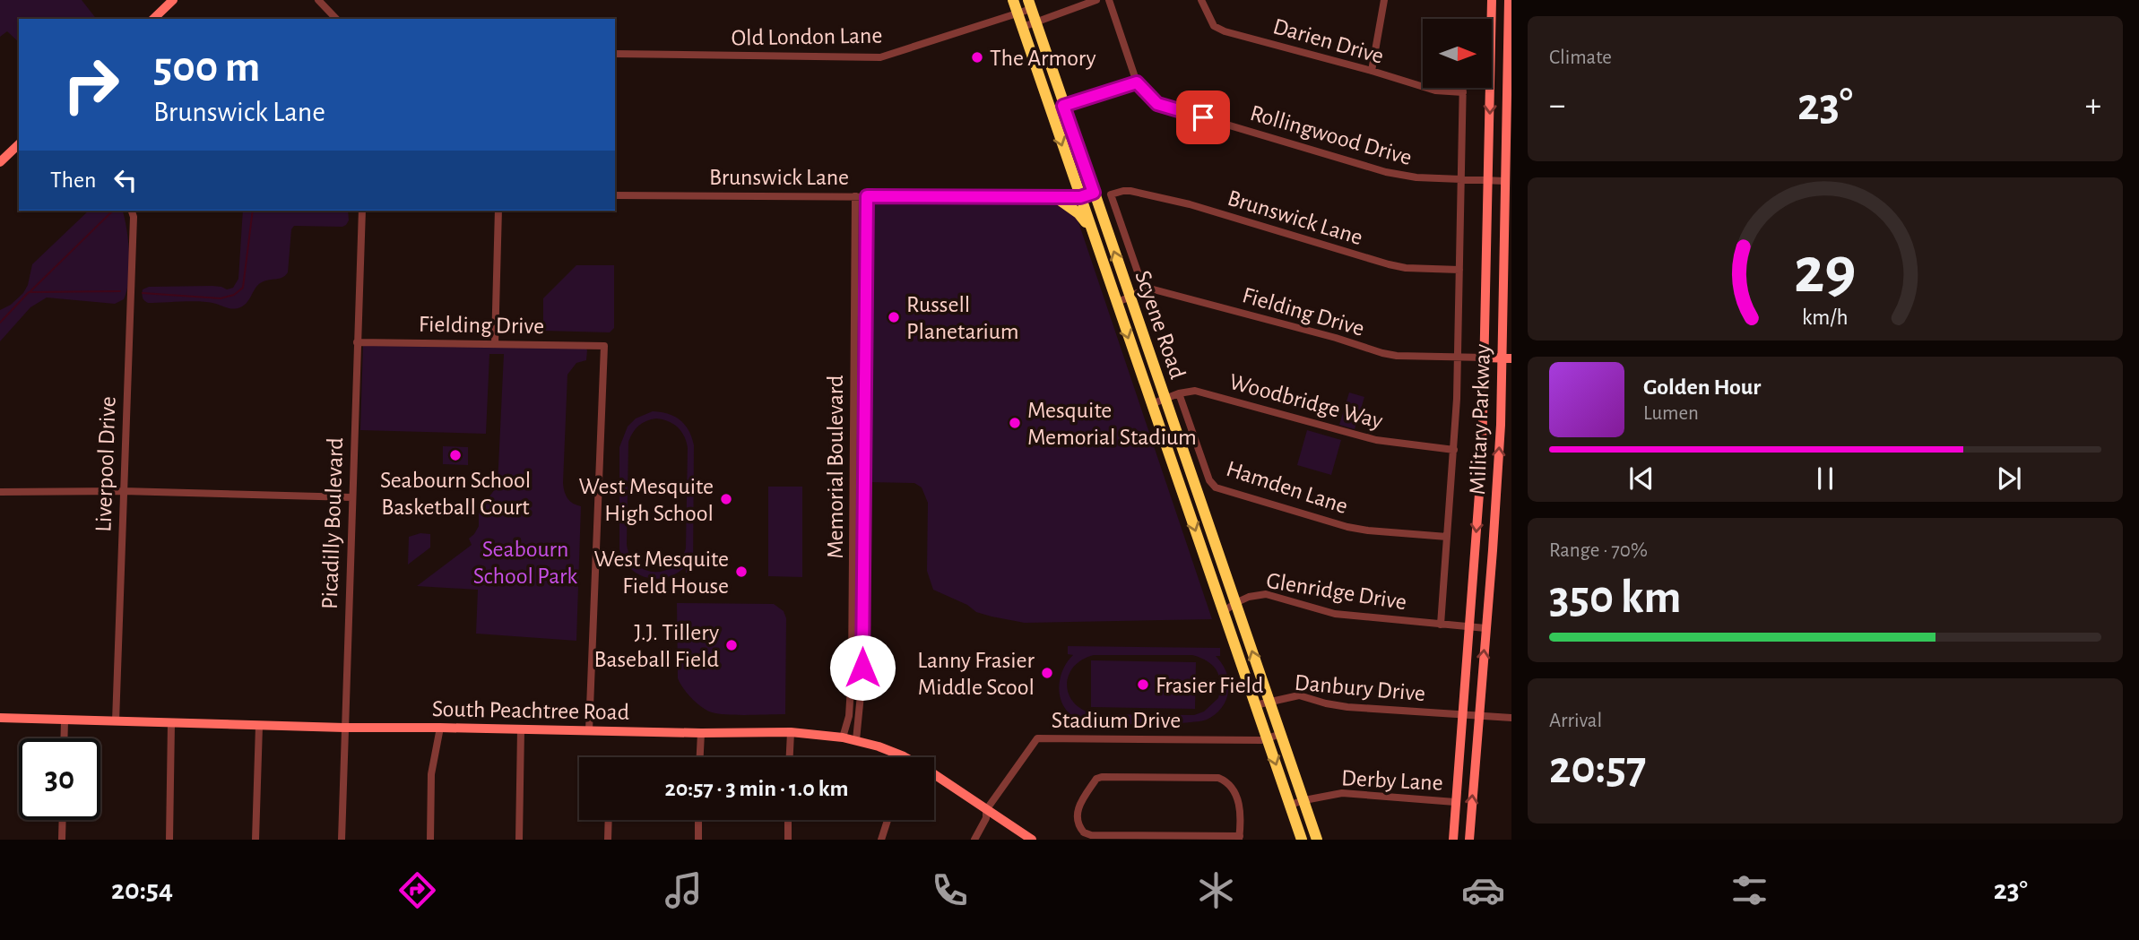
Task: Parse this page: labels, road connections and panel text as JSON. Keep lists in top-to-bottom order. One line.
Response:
{"streets":{"main road":["Scyene Road","Military Parkway","South Peachtree Road"],"street":["Old London Lane","Darien Drive","Rollingwood Drive","Brunswick Lane","Fielding Drive","Woodbridge Way","Liverpool Drive","Memorial Boulevard","Hamden Lane","Picadilly Boulevard","Glenridge Drive","Danbury Drive","Stadium Drive","Derby Lane"]},"crossings":[["Old London Lane","Scyene Road"],["Darien Drive","Military Parkway"],["Rollingwood Drive","Military Parkway"],["Brunswick Lane","Fielding Drive"],["Brunswick Lane","Scyene Road"],["Brunswick Lane","Military Parkway"],["Brunswick Lane","Memorial Boulevard"],["Fielding Drive","Military Parkway"],["Fielding Drive","Picadilly Boulevard"],["Fielding Drive","South Peachtree Road"],["Scyene Road","Woodbridge Way"],["Scyene Road","Glenridge Drive"],["Scyene Road","Danbury Drive"],["Scyene Road","Stadium Drive"],["Scyene Road","Derby Lane"],["Woodbridge Way","Military Parkway"],["Woodbridge Way","Hamden Lane"],["Military Parkway","Hamden Lane"],["Military Parkway","Glenridge Drive"],["Military Parkway","Danbury Drive"],["Military Parkway","Derby Lane"],["Liverpool Drive","South Peachtree Road"],["Memorial Boulevard","South Peachtree Road"],["Picadilly Boulevard","South Peachtree Road"],["South Peachtree Road","Stadium Drive"]],"parks":["Seabourn School Park"],"places":["The Armory","Russell Planetarium","Mesquite Memorial Stadium","Seabourn School Basketball Court","West Mesquite High School","West Mesquite Field House","J.J. Tillery Baseball Field","Lanny Frasier Middle Scool","Frasier Field"],"north":"right","page":{"tile":["Climate",["Range · 70%","350 km"],["Arrival","20:57"]],"turn":["500 m","Brunswick Lane"],"heat":["−","23°","+"],"then":"Then","song":["Golden Hour","Lumen"],"limit":"30","trip":"20:57 · 3 min · 1.0 km","tabs":["20:54","23°"],"gauge":["29","km/h"]}}
